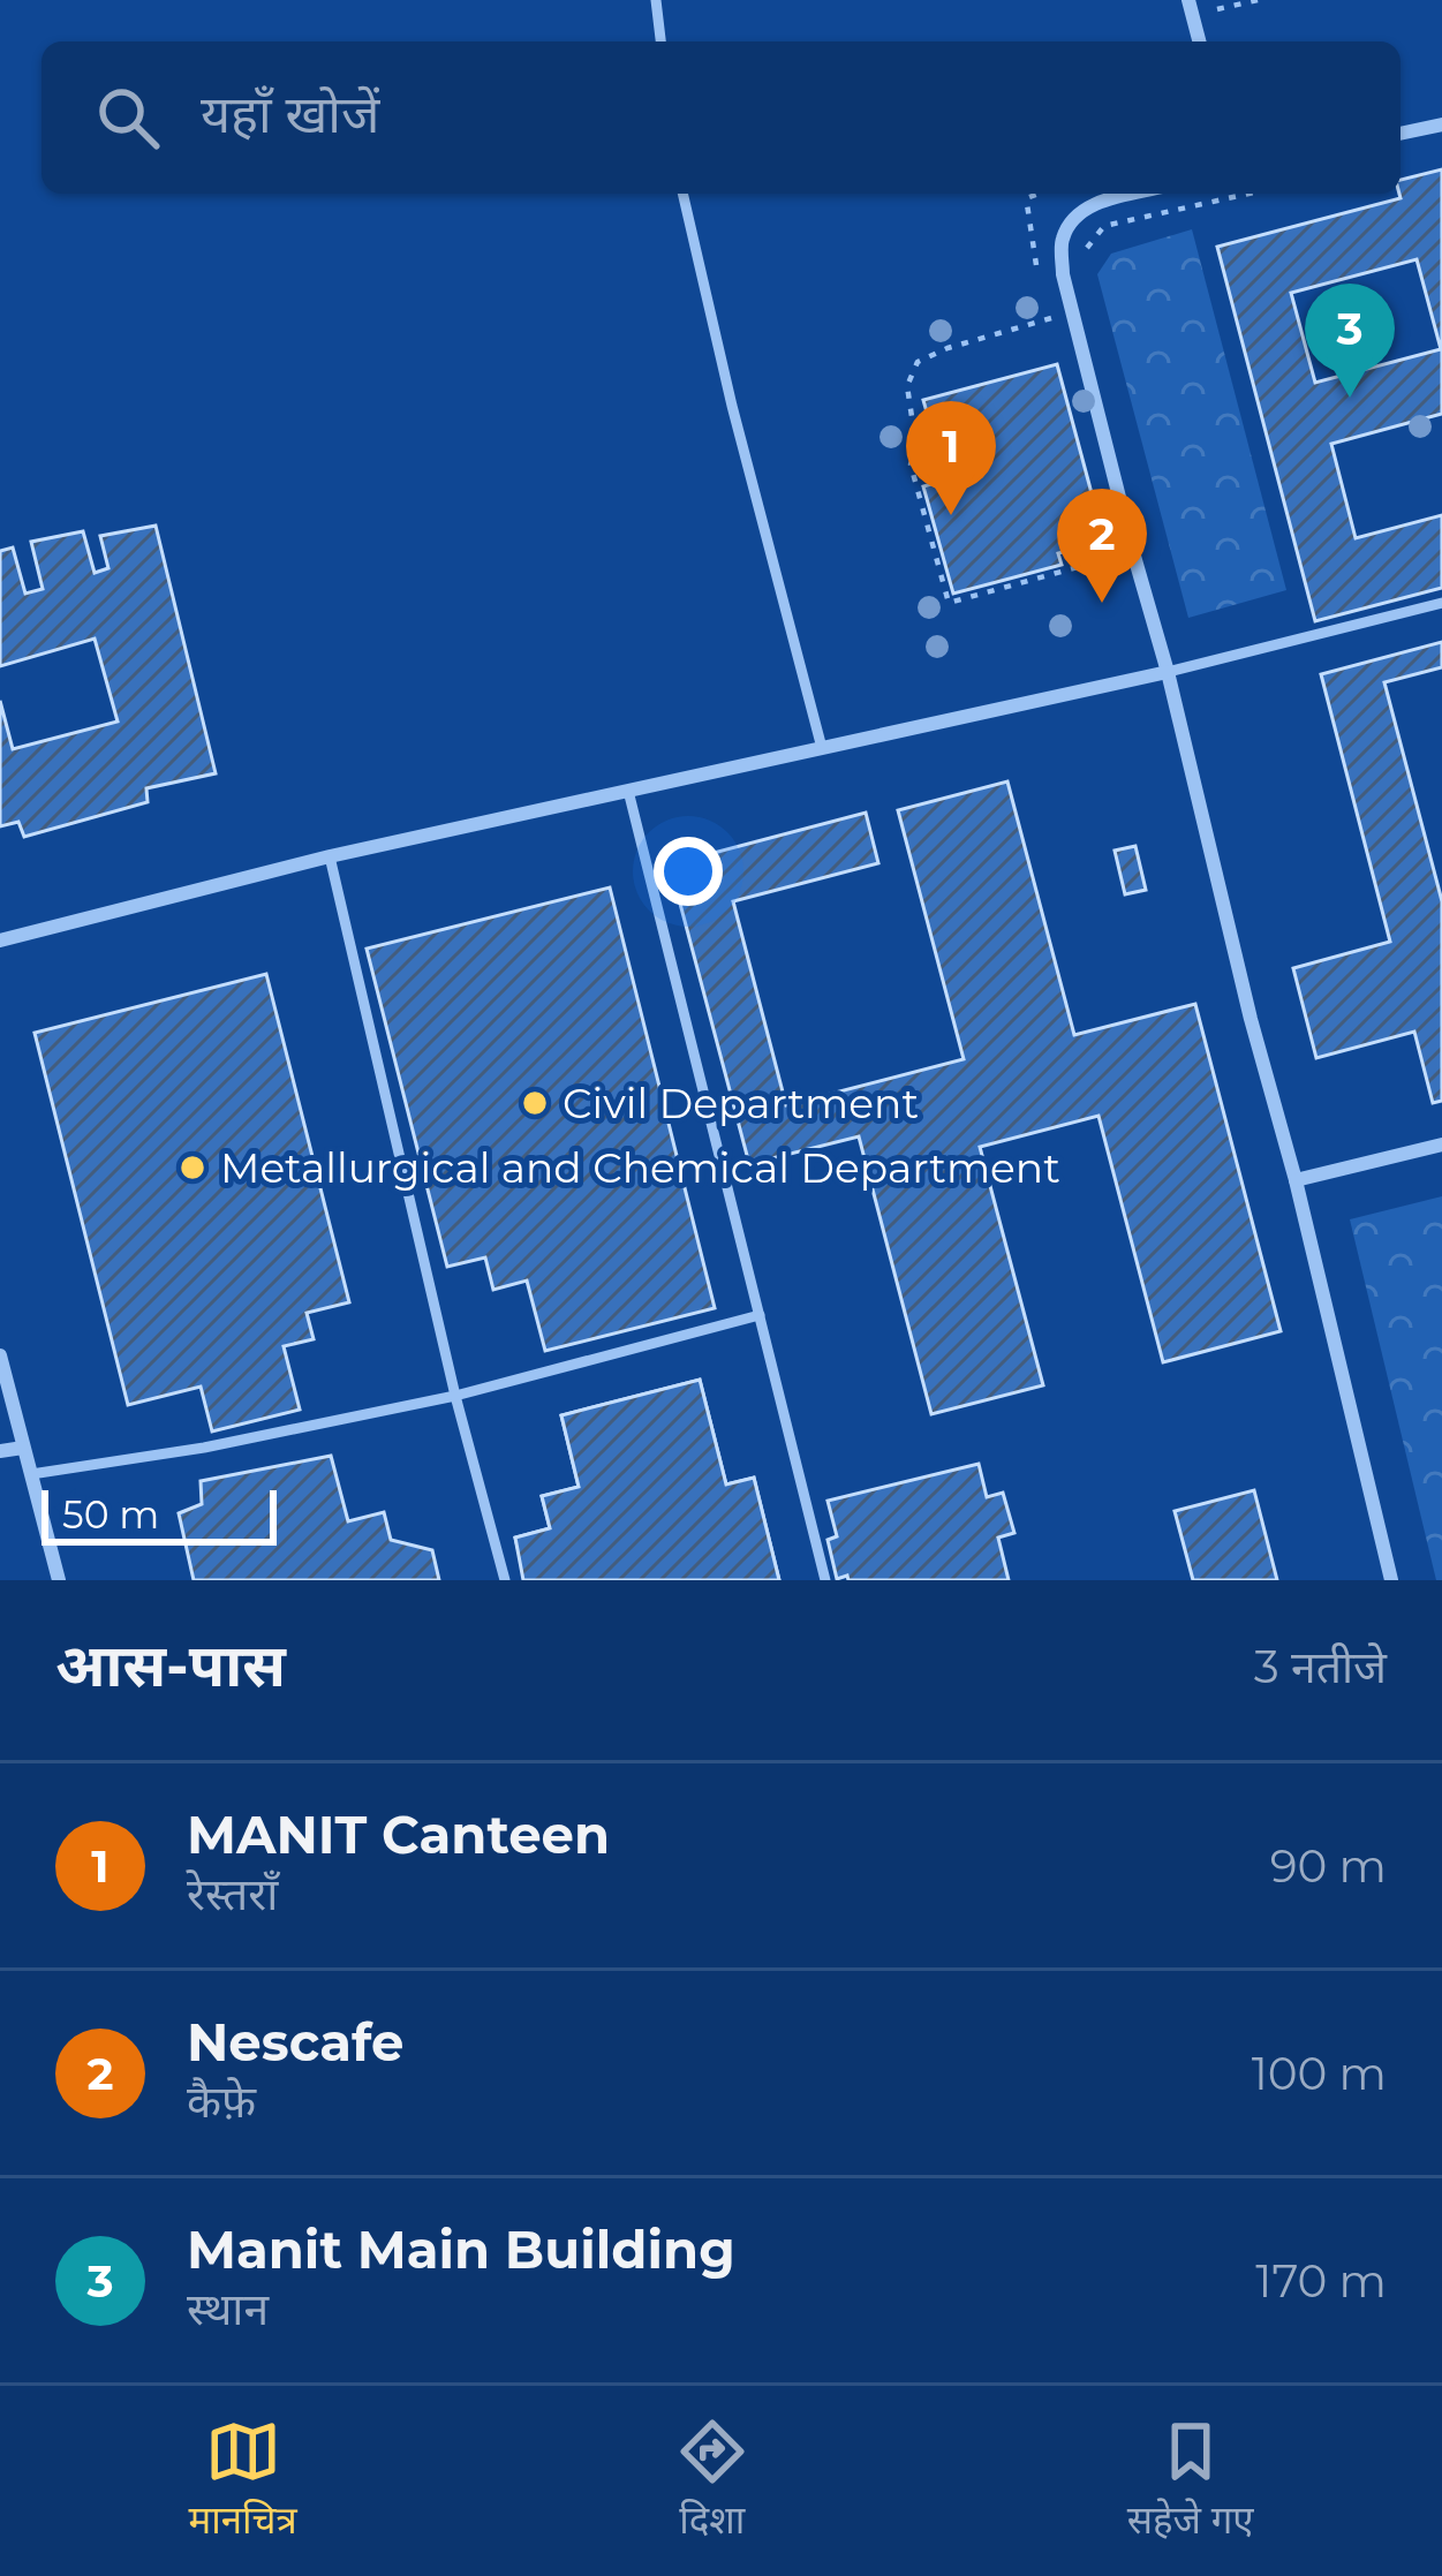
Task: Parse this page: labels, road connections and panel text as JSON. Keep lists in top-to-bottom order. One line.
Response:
{"places":["Civil Department","Metallurgical and Chemical Department"],"scale_bar":"50 m","page":{"search":"यहाँ खोजें","pins":["3","1","2"],"scale":"50 m","heading":["आस-पास","3 नतीजे"],"list":[{"mark":"1","name":"MANIT Canteen","note":"रेस्तराँ","value":"90 m"},{"mark":"2","name":"Nescafe","note":"कैफ़े","value":"100 m"},{"mark":"3","name":"Manit Main Building","note":"स्थान","value":"170 m"}],"nav":["मानचित्र","दिशा","सहेजे गए"]}}
